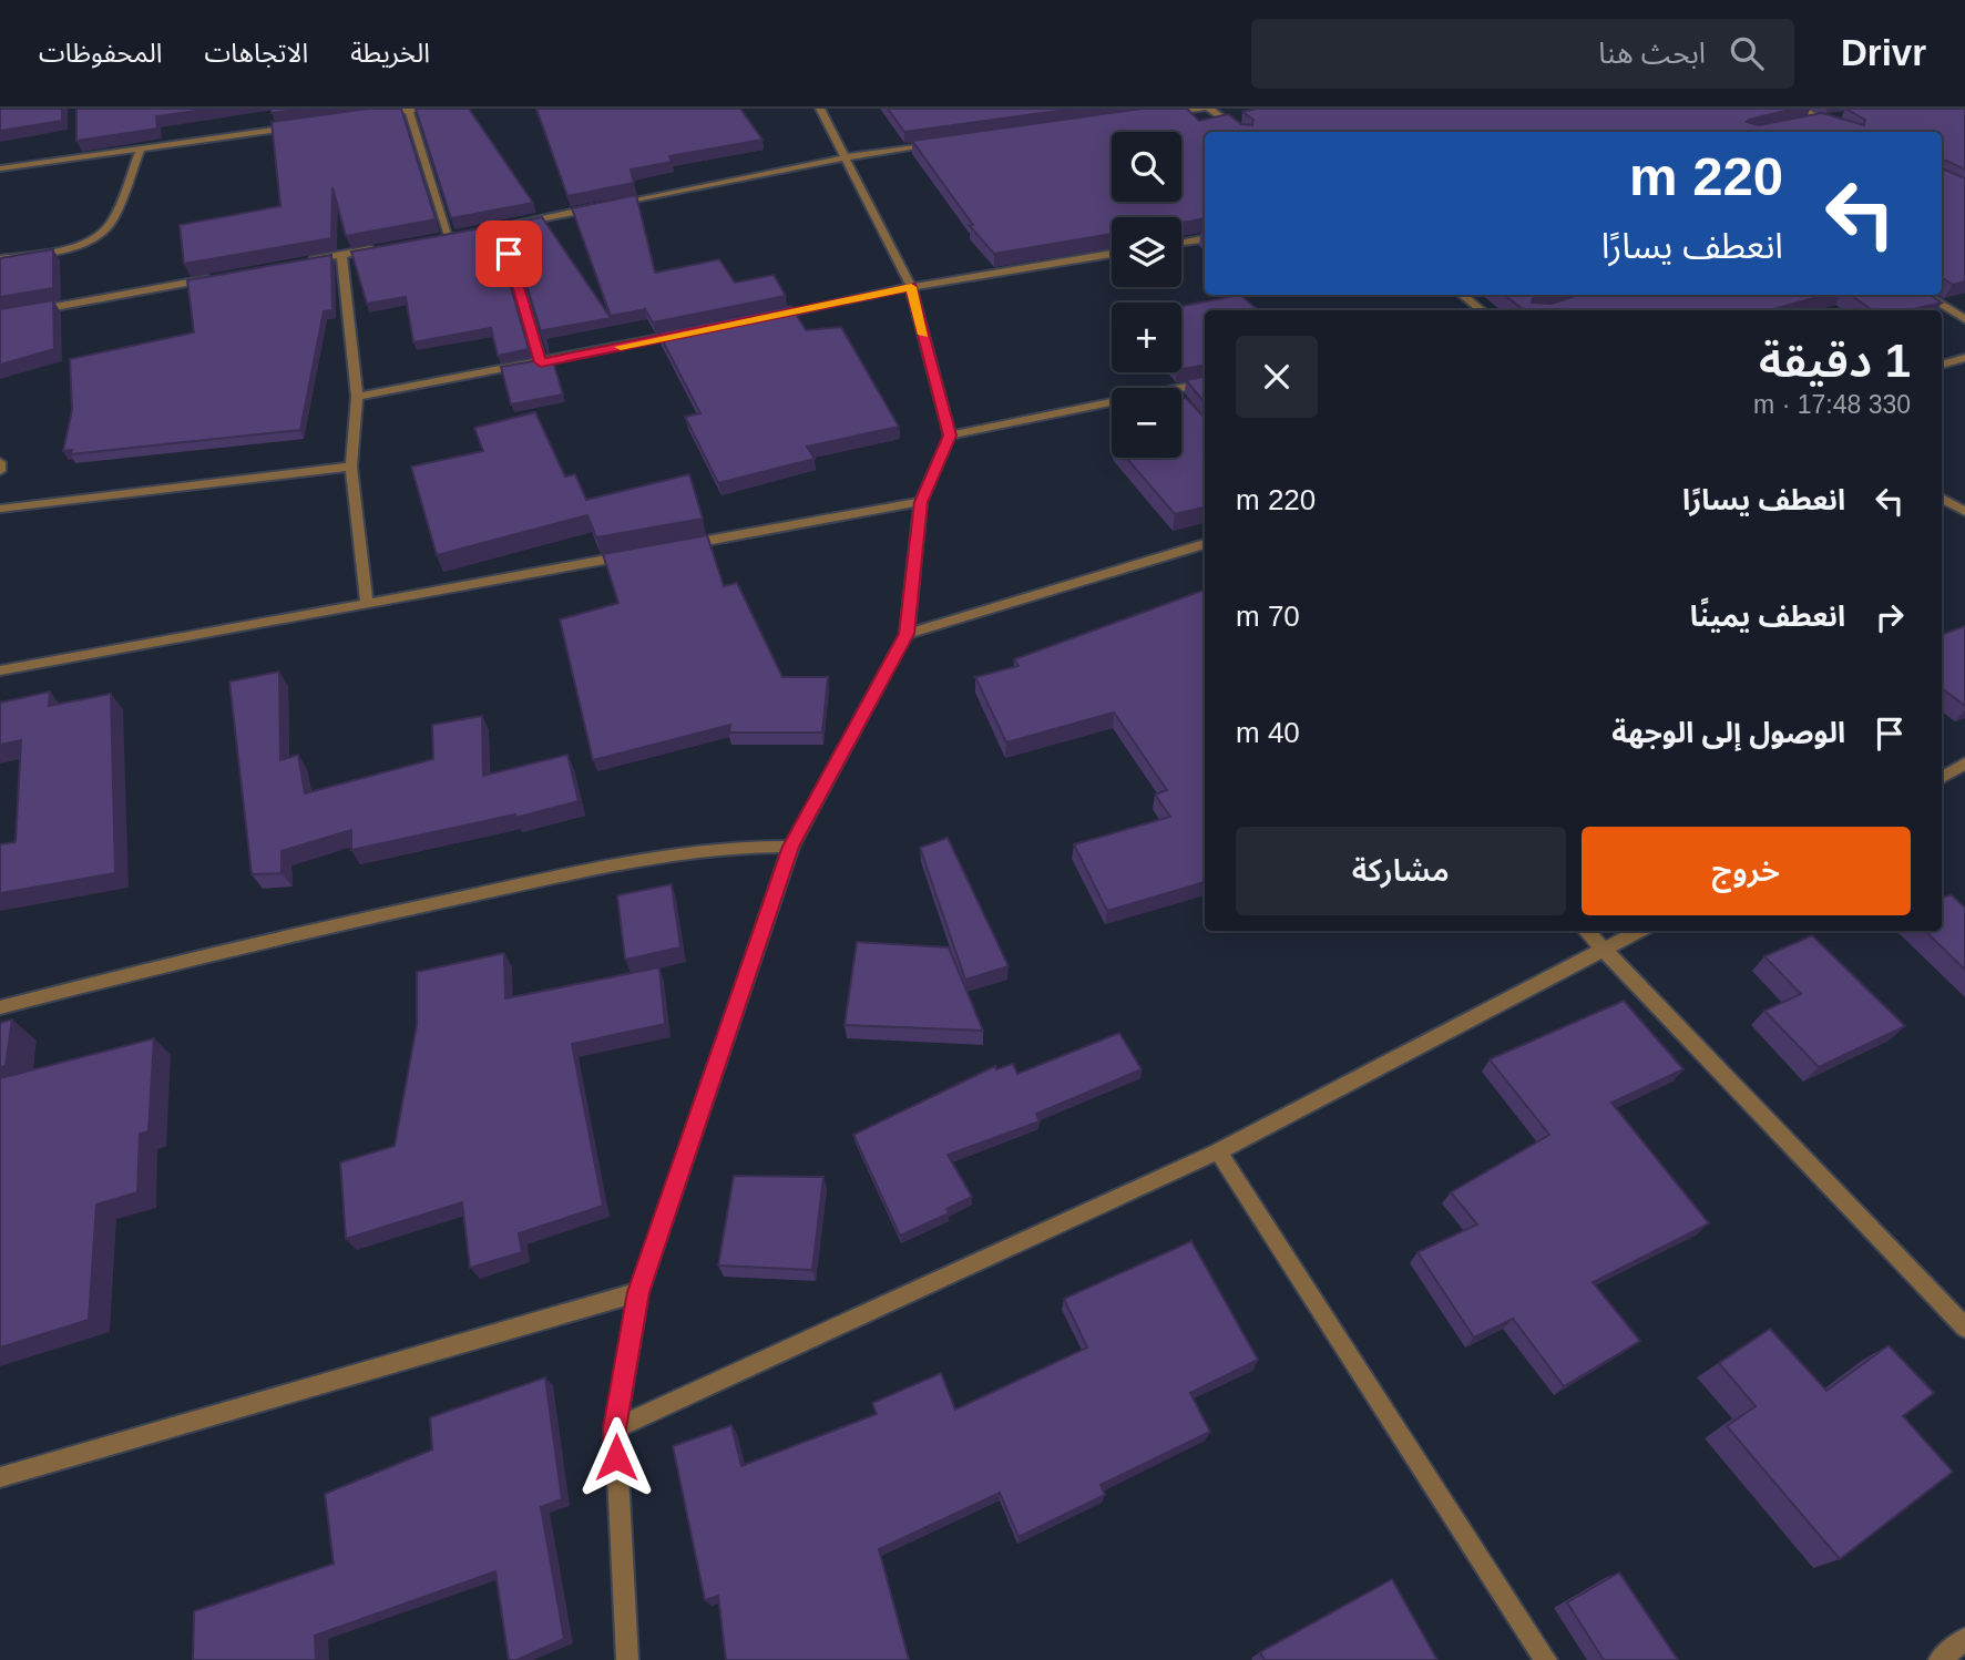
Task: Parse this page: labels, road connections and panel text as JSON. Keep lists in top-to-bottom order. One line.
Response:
{"page":{"header":"Drivr","search":"ابحث هنا","nav":["الخريطة","الاتجاهات","المحفوظات"],"map_buttons":["+","−"],"turn":["220 m","انعطف يسارًا"],"heading":["1 دقيقة","330 m · 17:48"],"list":[{"name":"انعطف يسارًا","value":"220 m"},{"name":"انعطف يمينًا","value":"70 m"},{"name":"الوصول إلى الوجهة","value":"40 m"}],"buttons":["خروج","مشاركة"]}}
